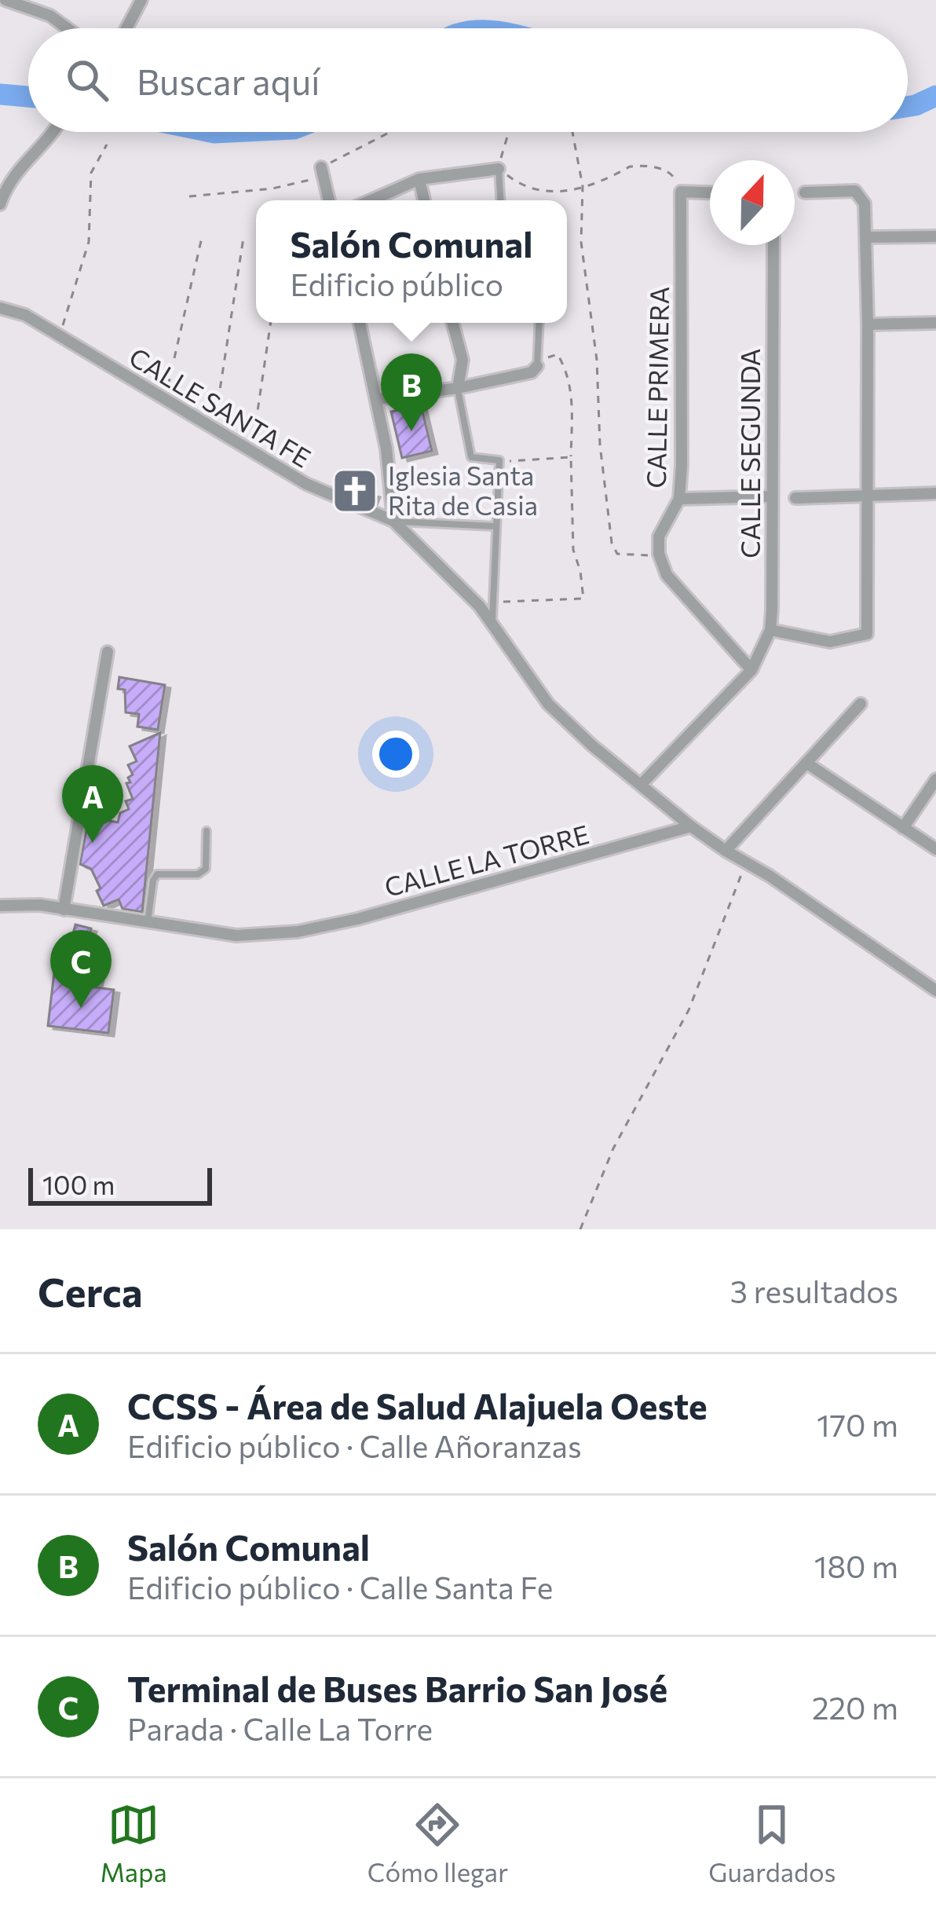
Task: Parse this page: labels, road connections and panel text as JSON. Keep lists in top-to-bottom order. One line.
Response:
{"streets":{"street":["CALLE PRIMERA","CALLE SANTA FE","CALLE SEGUNDA","CALLE LA TORRE"]},"crossings":[["CALLE SANTA FE","CALLE LA TORRE"]],"places":{"church":["Iglesia Santa Rita de Casia"]},"scale_bar":"100 m","north":"top","page":{"search":"Buscar aquí","popup":["Salón Comunal","Edificio público"],"pins":["B","A","C"],"scale":"100 m","heading":["Cerca","3 resultados"],"list":[{"mark":"A","name":"CCSS - Área de Salud Alajuela Oeste","note":"Edificio público · Calle Añoranzas","value":"170 m"},{"mark":"B","name":"Salón Comunal","note":"Edificio público · Calle Santa Fe","value":"180 m"},{"mark":"C","name":"Terminal de Buses Barrio San José","note":"Parada · Calle La Torre","value":"220 m"}],"nav":["Mapa","Cómo llegar","Guardados"]}}
